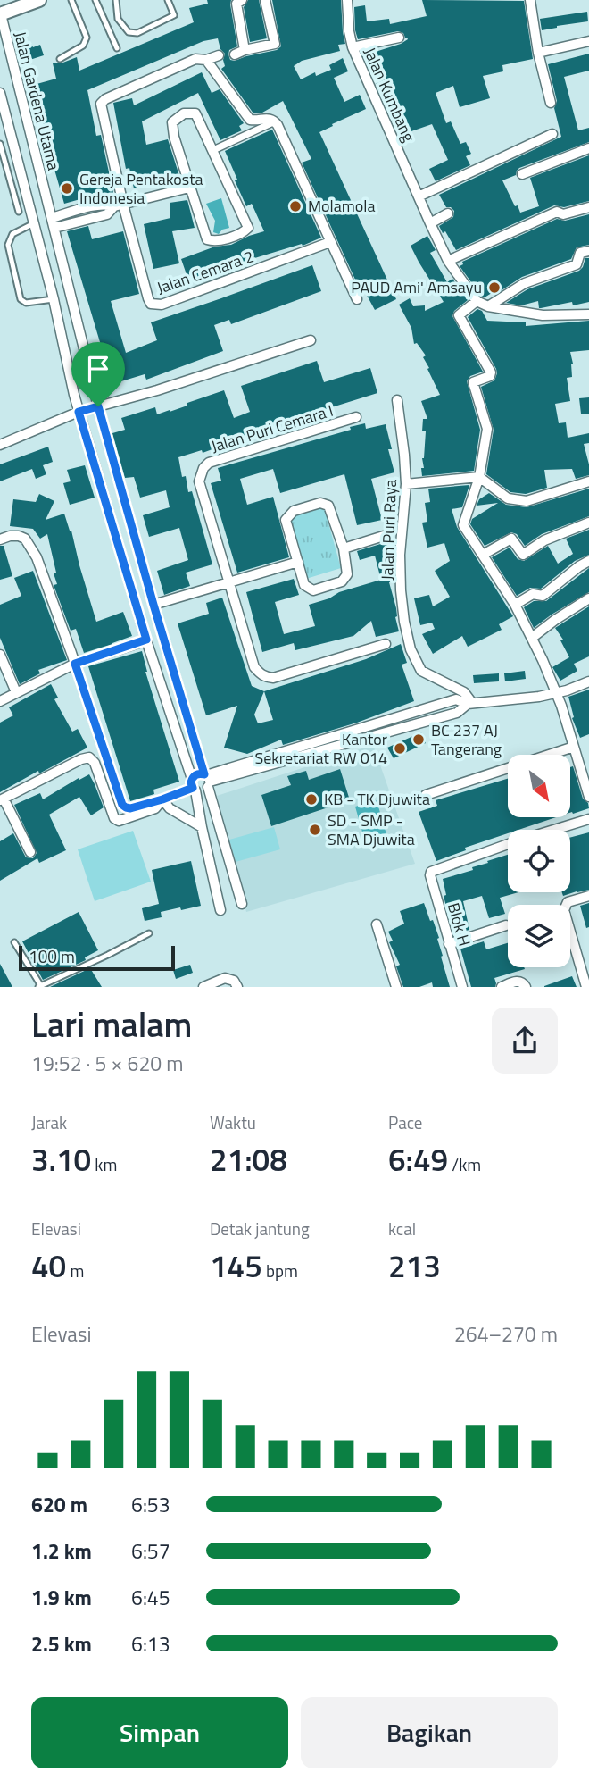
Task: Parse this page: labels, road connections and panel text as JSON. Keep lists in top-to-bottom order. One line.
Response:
{"streets":{"street":["Jalan Kumbang","Jalan Gardena Utama","Jalan Cemara 2","Jalan Puri Cemara I","Jalan Puri Raya","Blok H"]},"places":["Gereja Pentakosta Indonesia","Molamola","PAUD Ami' Amsayu","BC 237 AJ Tangerang","Kantor Sekretariat RW 014","KB - TK Djuwita","SD - SMP - SMA Djuwita"],"scale_bar":"100 m","north":"bottom right","page":{"scale":"100 m","heading":["Lari malam","19:52 · 5 × 620 m"],"stats":[["Jarak","3.10 km"],["Waktu","21:08"],["Pace","6:49 /km"],["Elevasi","40 m"],["Detak jantung","145 bpm"],["kcal","213"]],"chart":["Elevasi","264–270 m"],"list":[{"name":"620 m","note":"6:53"},{"name":"1.2 km","note":"6:57"},{"name":"1.9 km","note":"6:45"},{"name":"2.5 km","note":"6:13"}],"buttons":["Simpan","Bagikan"]}}
